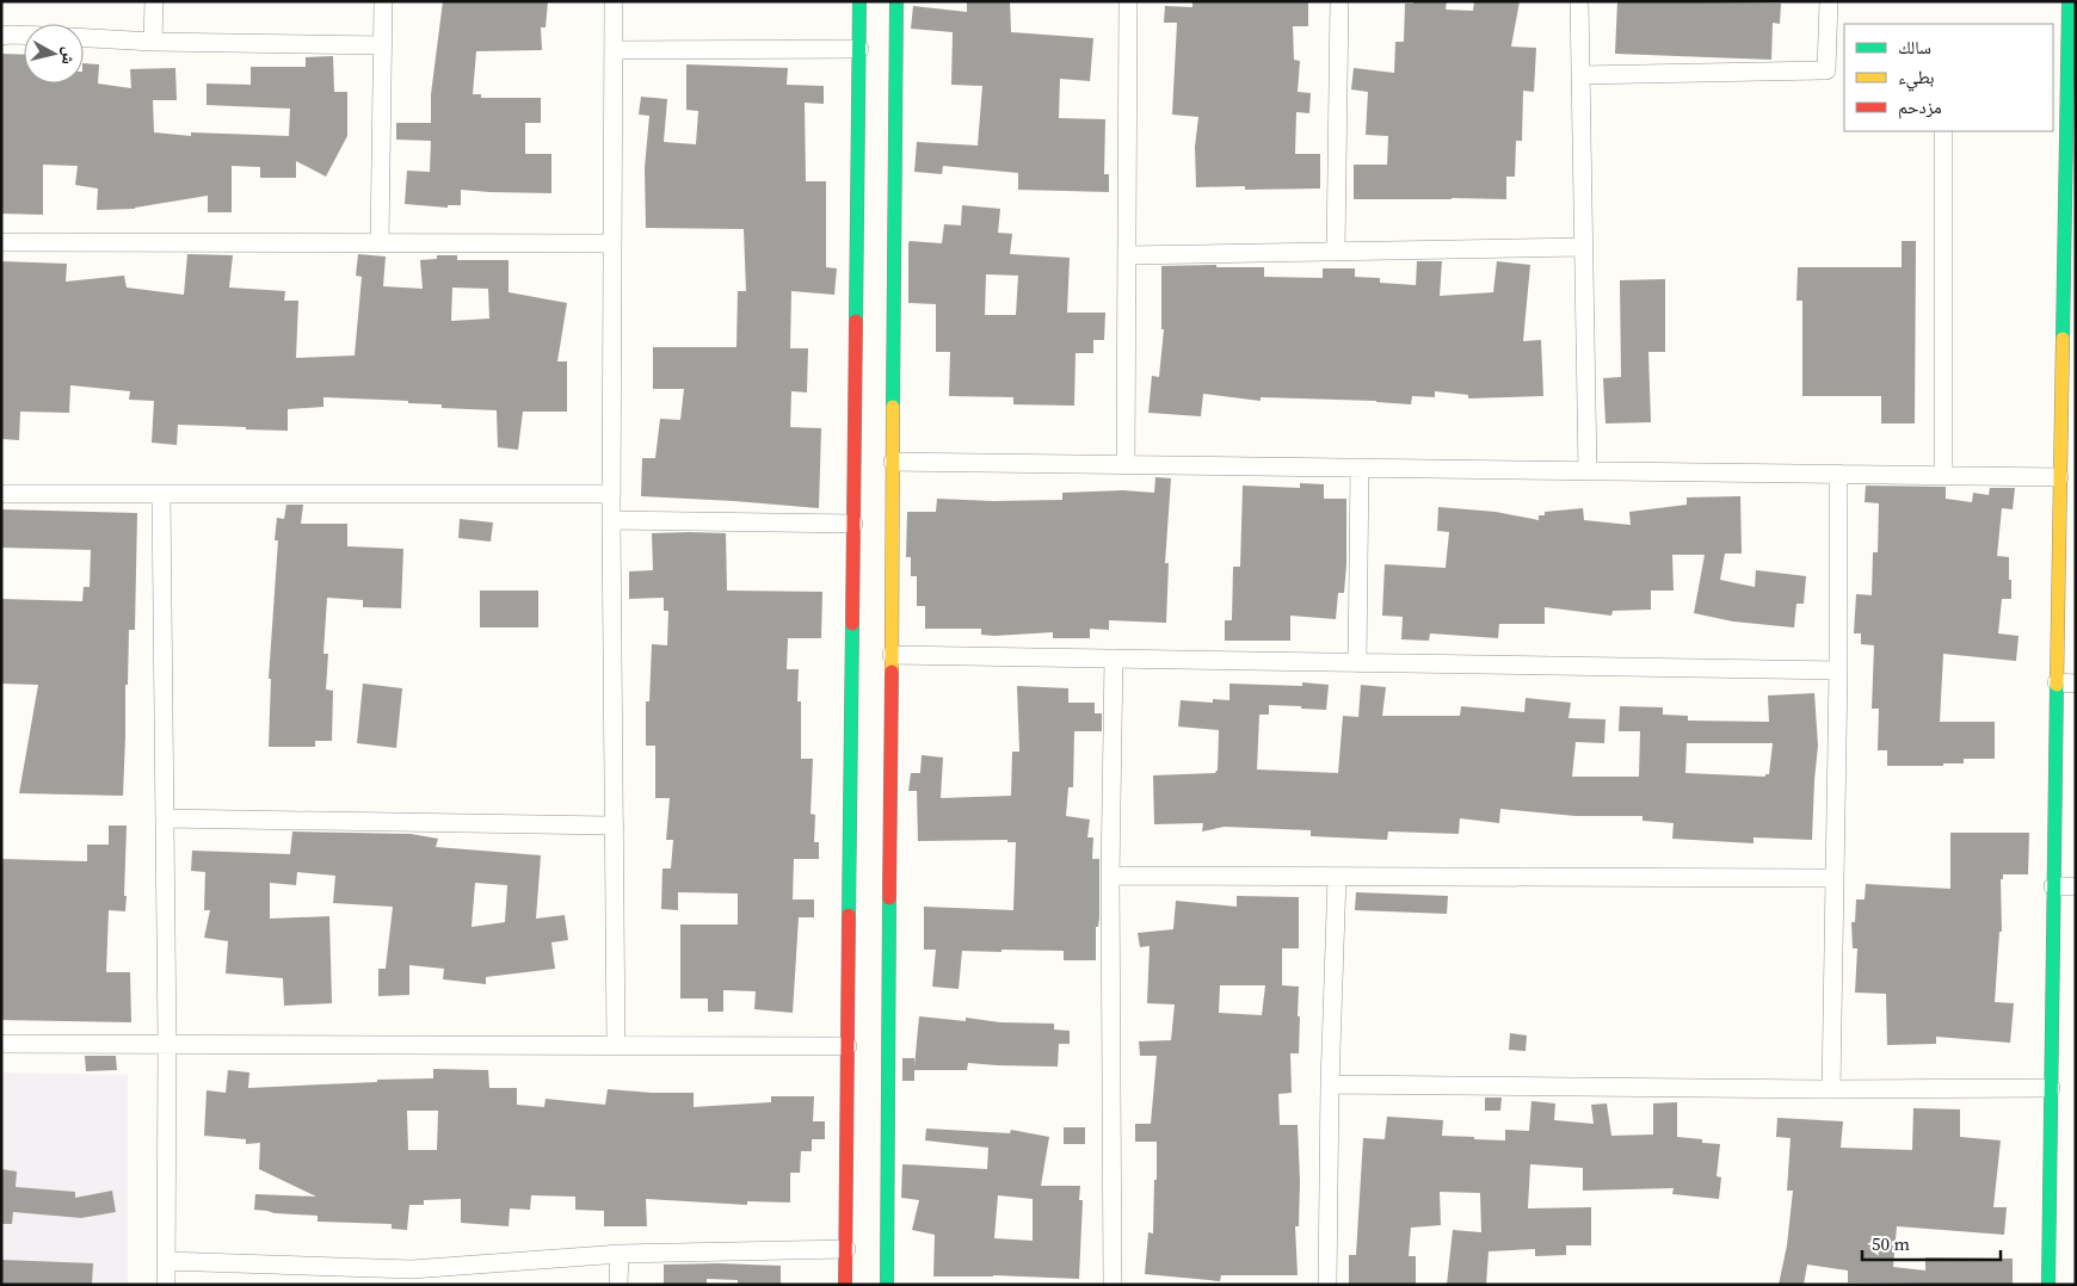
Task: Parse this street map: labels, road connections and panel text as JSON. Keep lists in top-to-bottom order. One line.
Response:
{"legend":["سالك","بطيء","مزدحم"],"scale_bar":"50 m","north":"right"}
